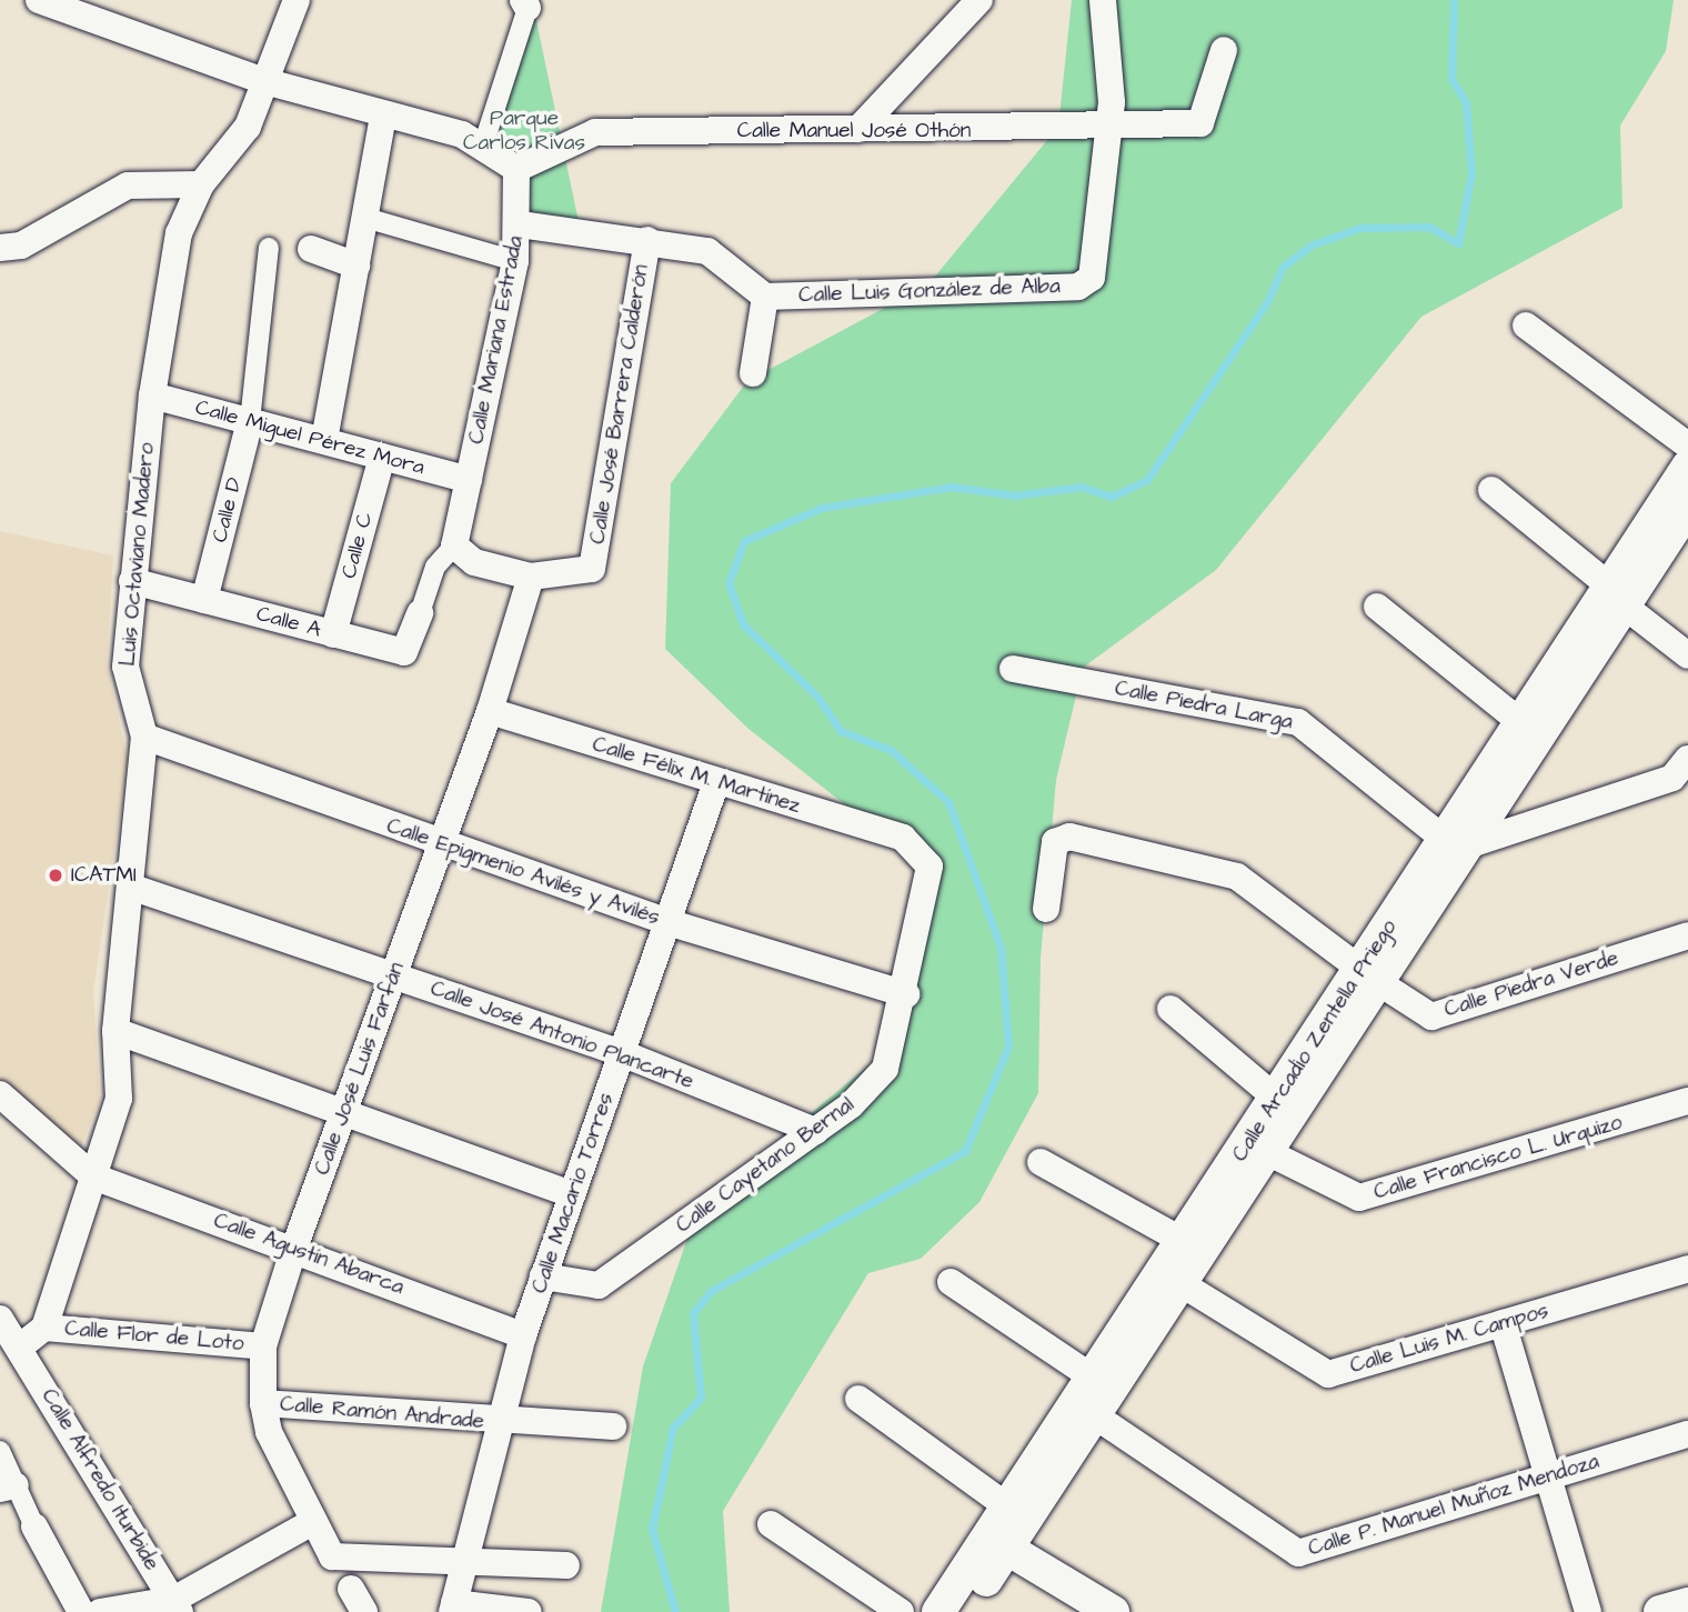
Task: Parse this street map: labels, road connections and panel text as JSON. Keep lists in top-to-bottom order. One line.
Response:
{"streets":{"street":["Calle Manuel José Othón","Calle Luis González de Alba","Calle Mariana Estrada","Calle José Barrera Calderón","Calle Miguel Pérez Mora","Calle D","Calle C","Luis Octaviano Madero","Calle A","Calle Piedra Larga","Calle Félix M. Martínez","Calle Epigmenio Avilés y Avilés","Calle Piedra Verde","Calle José Antonio Plancarte","Calle Arcadio Zentella Priego","Calle José Luis Farfán","Calle Francisco L. Urquizo","Calle Cayetano Bernal","Calle Macario Torres","Calle Agustín Abarca","Calle Flor de Loto","Calle Luis M. Campos","Calle Ramón Andrade","Calle Alfredo Iturbide","Calle P. Manuel Muñoz Mendoza"]},"crossings":[["Calle Manuel José Othón","Calle Luis González de Alba"],["Calle Manuel José Othón","Calle Mariana Estrada"],["Calle Mariana Estrada","Calle Miguel Pérez Mora"],["Calle José Barrera Calderón","Calle José Luis Farfán"],["Calle Miguel Pérez Mora","Calle D"],["Calle Miguel Pérez Mora","Calle C"],["Calle Miguel Pérez Mora","Luis Octaviano Madero"],["Calle D","Calle A"],["Calle C","Calle A"],["Luis Octaviano Madero","Calle A"],["Luis Octaviano Madero","Calle Epigmenio Avilés y Avilés"],["Luis Octaviano Madero","Calle José Antonio Plancarte"],["Luis Octaviano Madero","Calle Agustín Abarca"],["Luis Octaviano Madero","Calle Flor de Loto"],["Calle Piedra Larga","Calle Arcadio Zentella Priego"],["Calle Félix M. Martínez","Calle José Luis Farfán"],["Calle Félix M. Martínez","Calle Cayetano Bernal"],["Calle Félix M. Martínez","Calle Macario Torres"],["Calle Epigmenio Avilés y Avilés","Calle José Luis Farfán"],["Calle Epigmenio Avilés y Avilés","Calle Cayetano Bernal"],["Calle Epigmenio Avilés y Avilés","Calle Macario Torres"],["Calle Piedra Verde","Calle Arcadio Zentella Priego"],["Calle José Antonio Plancarte","Calle José Luis Farfán"],["Calle José Antonio Plancarte","Calle Cayetano Bernal"],["Calle José Antonio Plancarte","Calle Macario Torres"],["Calle Arcadio Zentella Priego","Calle Francisco L. Urquizo"],["Calle Arcadio Zentella Priego","Calle Luis M. Campos"],["Calle Arcadio Zentella Priego","Calle P. Manuel Muñoz Mendoza"],["Calle José Luis Farfán","Calle Macario Torres"],["Calle José Luis Farfán","Calle Agustín Abarca"],["Calle José Luis Farfán","Calle Flor de Loto"],["Calle José Luis Farfán","Calle Ramón Andrade"],["Calle Cayetano Bernal","Calle Macario Torres"],["Calle Macario Torres","Calle Agustín Abarca"],["Calle Macario Torres","Calle Ramón Andrade"]],"parks":["Parque Carlos Rivas"],"places":["ICATMI"]}
